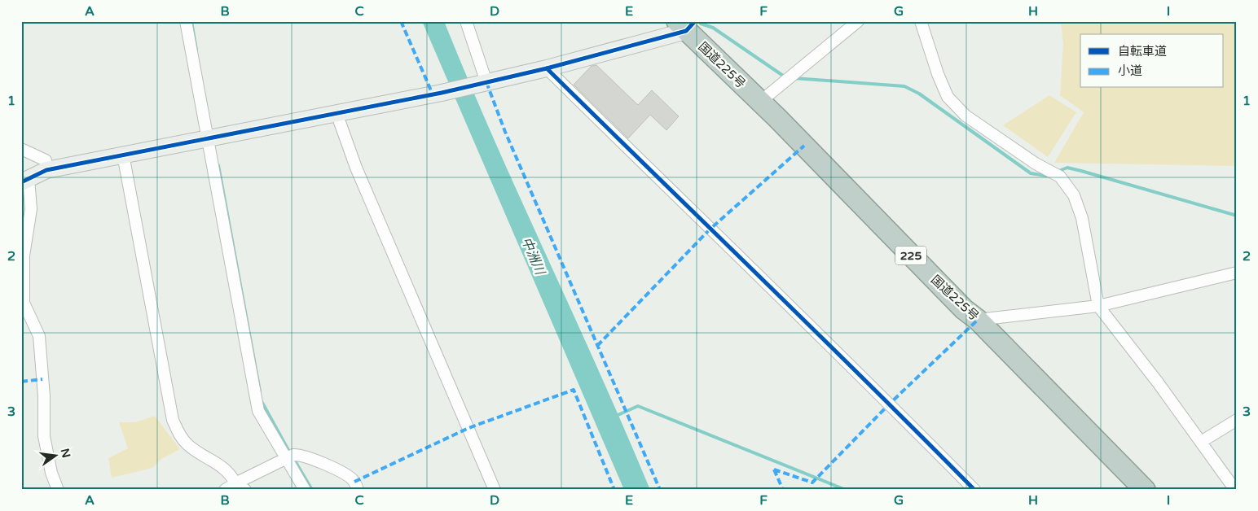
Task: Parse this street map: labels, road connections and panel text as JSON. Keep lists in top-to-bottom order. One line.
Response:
{"streets":{"highway":["国道225号","225"]},"water":["中洲川"],"legend":["自転車道","小道"],"north":"right","grid":{"columns":["A","B","C","D","E","F","G","H","I"],"rows":["1","2","3"]}}
